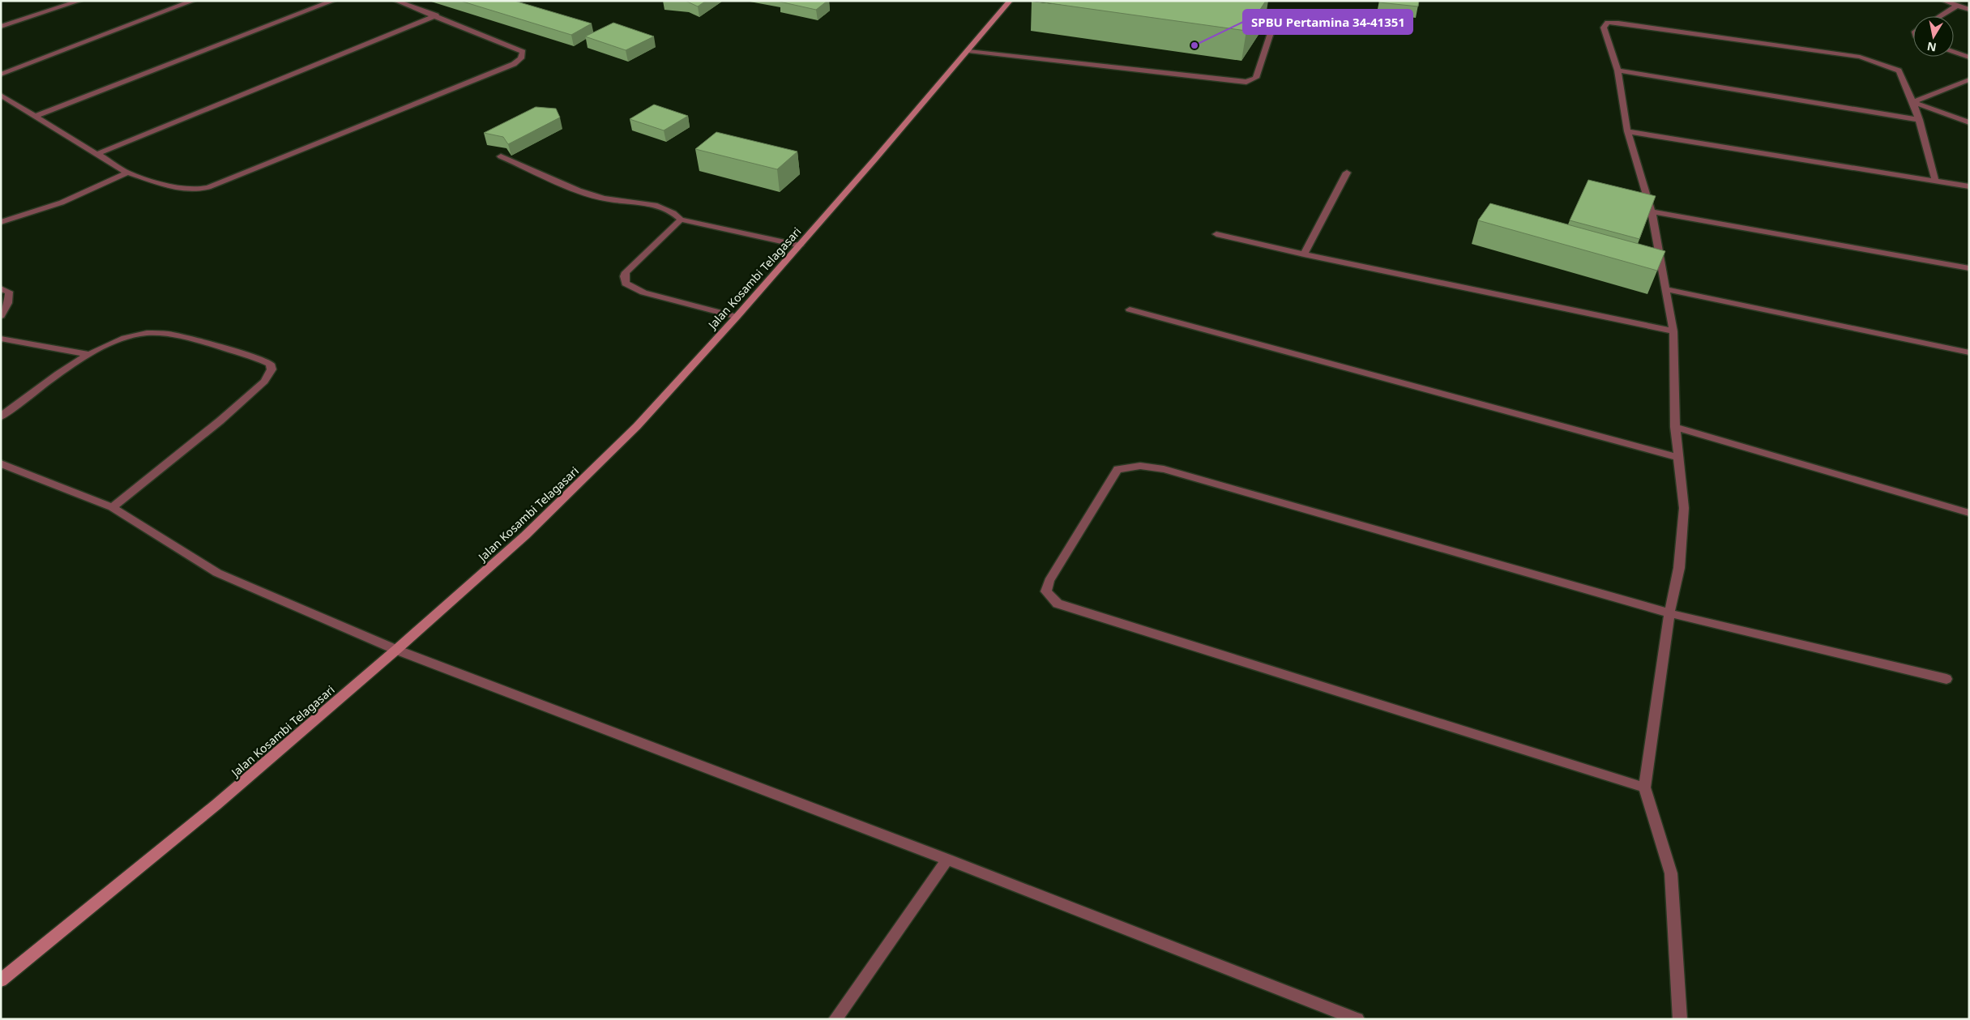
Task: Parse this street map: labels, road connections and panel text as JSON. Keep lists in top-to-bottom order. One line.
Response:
{"streets":{"main road":["Jalan Kosambi Telagasari"]},"places":["SPBU Pertamina 34-41351"],"north":"bottom"}
